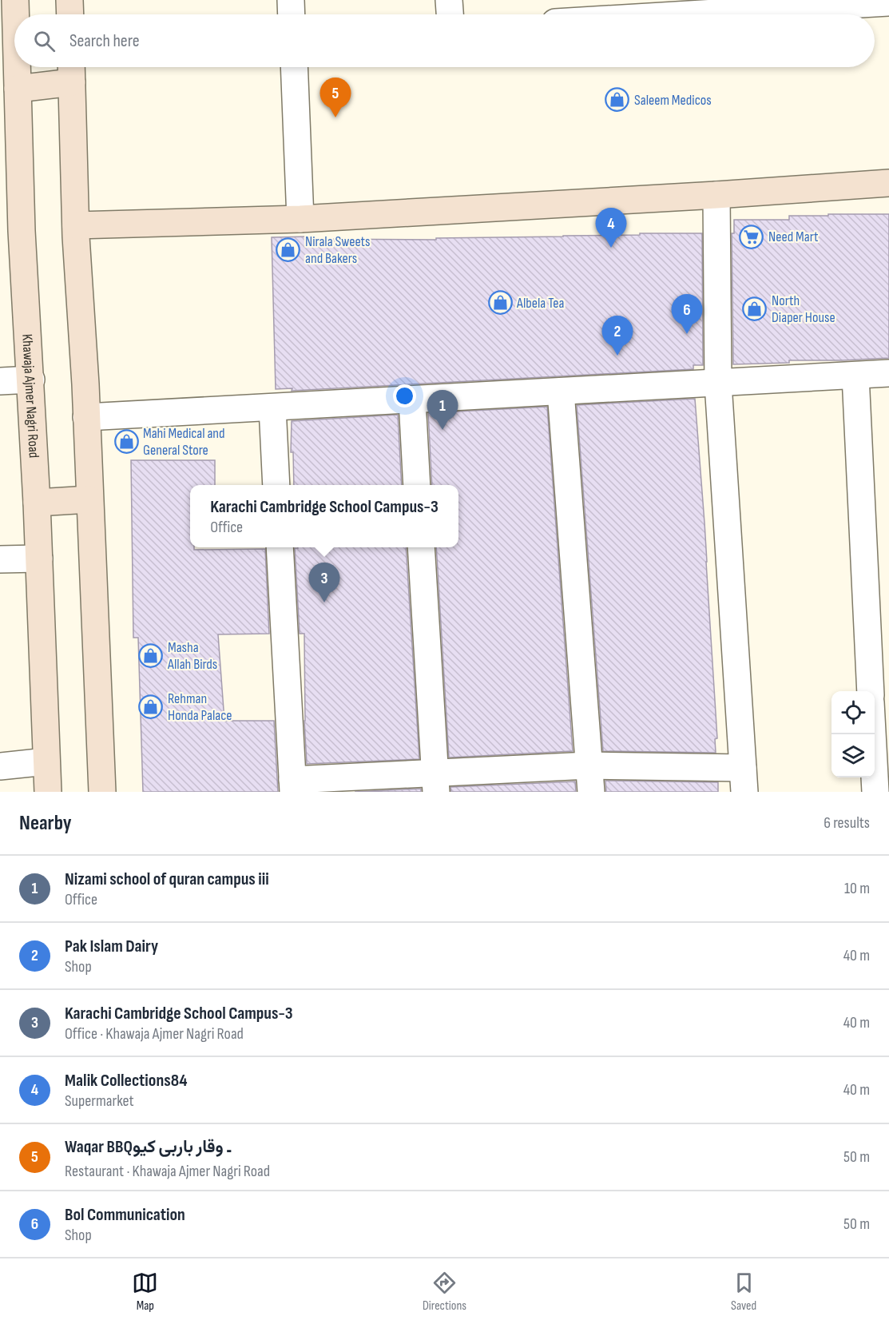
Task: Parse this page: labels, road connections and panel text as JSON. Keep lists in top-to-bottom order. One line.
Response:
{"streets":{"street":["Khawaja Ajmer Nagri Road"]},"places":{"shop":["Saleem Medicos","Nirala Sweets and Bakers","Albela Tea","North Diaper House","Mahi Medical and General Store","Masha Allah Birds","Rehman Honda Palace"],"supermarket":["Need Mart"]},"page":{"search":"Search here","pins":["5","4","6","2","1","3"],"popup":["Karachi Cambridge School Campus-3","Office"],"heading":["Nearby","6 results"],"list":[{"mark":"1","name":"Nizami school of quran campus iii","note":"Office","value":"10 m"},{"mark":"2","name":"Pak Islam Dairy","note":"Shop","value":"40 m"},{"mark":"3","name":"Karachi Cambridge School Campus-3","note":"Office · Khawaja Ajmer Nagri Road","value":"40 m"},{"mark":"4","name":"Malik Collections84","note":"Supermarket","value":"40 m"},{"mark":"5","name":"Waqar BBQ۔ وقار باربی کیو","note":"Restaurant · Khawaja Ajmer Nagri Road","value":"50 m"},{"mark":"6","name":"Bol Communication","note":"Shop","value":"50 m"}],"nav":["Map","Directions","Saved"]}}
